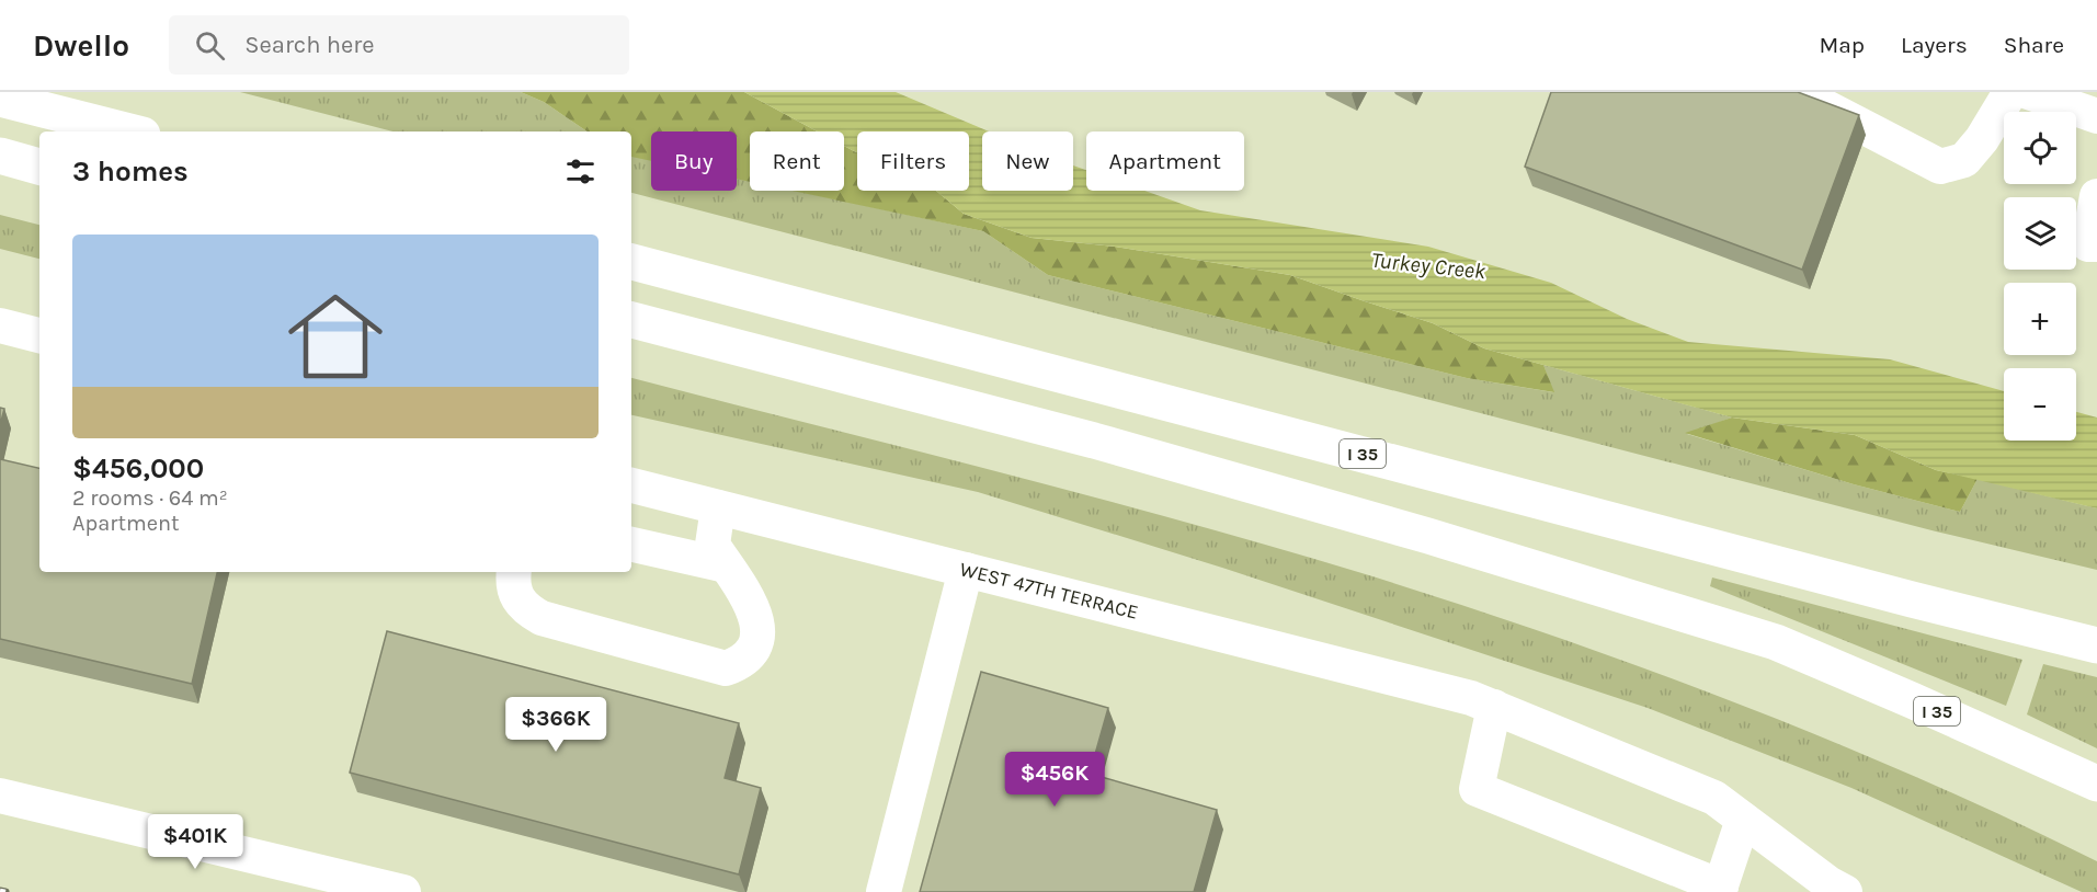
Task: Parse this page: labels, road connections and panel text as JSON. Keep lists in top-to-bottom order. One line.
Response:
{"streets":{"highway":["I 35"],"street":["WEST 47TH TERRACE"]},"water":["Turkey Creek"],"page":{"header":"Dwello","search":"Search here","nav":["Map","Layers","Share"],"map_buttons":["+","−"],"chip":["Buy","Rent","Filters","New","Apartment"],"heading":"3 homes","list":[{"name":"$456,000","note":"2 rooms · 64 m² · Apartment"}],"price":["$366K","$456K","$401K"]}}
